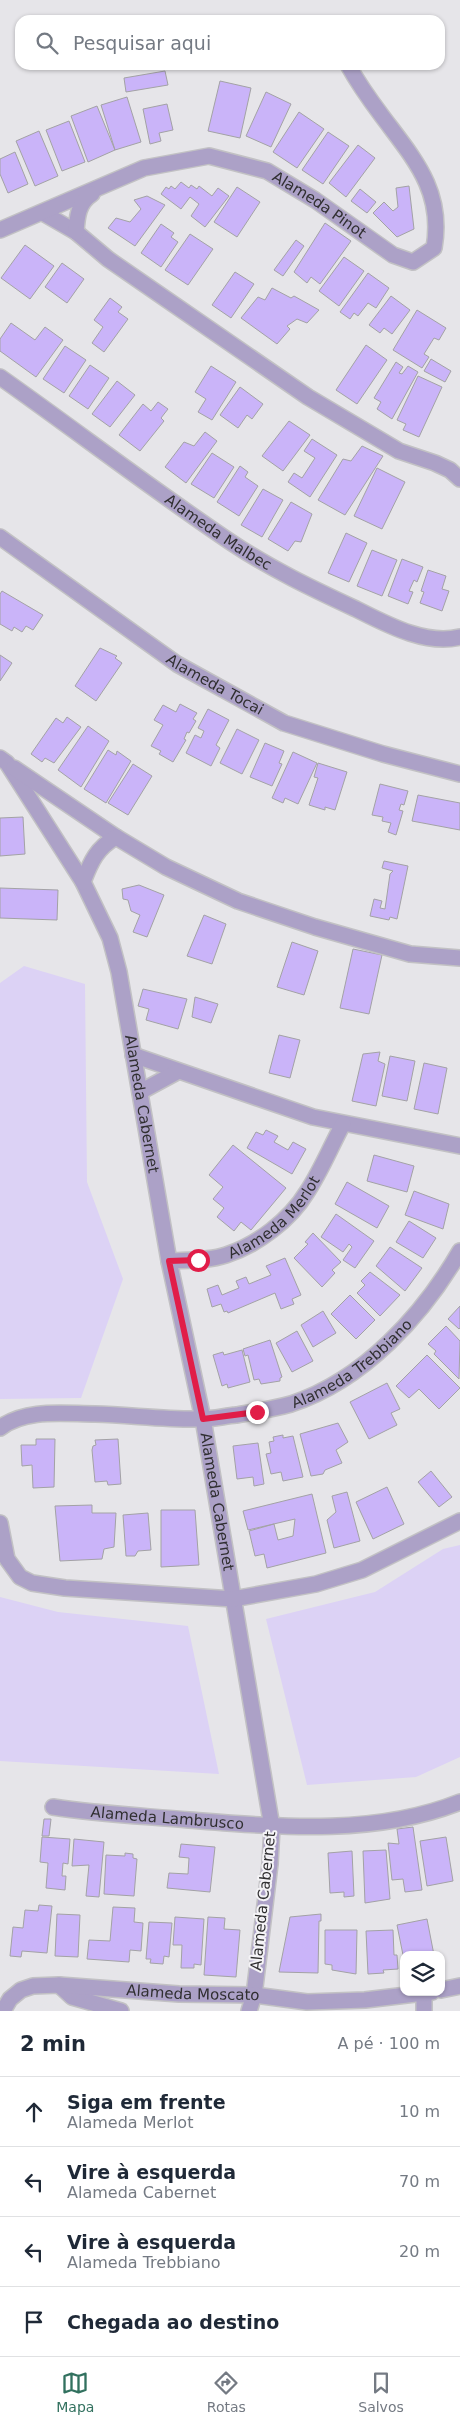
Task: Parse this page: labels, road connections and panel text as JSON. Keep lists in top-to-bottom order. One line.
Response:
{"streets":{"street":["Alameda Pinot","Alameda Malbec","Alameda Tocai","Alameda Cabernet","Alameda Merlot","Alameda Trebbiano","Alameda Lambrusco","Alameda Moscato"]},"crossings":[["Alameda Cabernet","Alameda Merlot"],["Alameda Cabernet","Alameda Trebbiano"],["Alameda Cabernet","Alameda Lambrusco"],["Alameda Cabernet","Alameda Moscato"]],"page":{"search":"Pesquisar aqui","heading":["2 min","A pé · 100 m"],"list":[["Siga em frente","Alameda Merlot","10 m"],["Vire à esquerda","Alameda Cabernet","70 m"],["Vire à esquerda","Alameda Trebbiano","20 m"],"Chegada ao destino"],"nav":["Mapa","Rotas","Salvos"]}}
